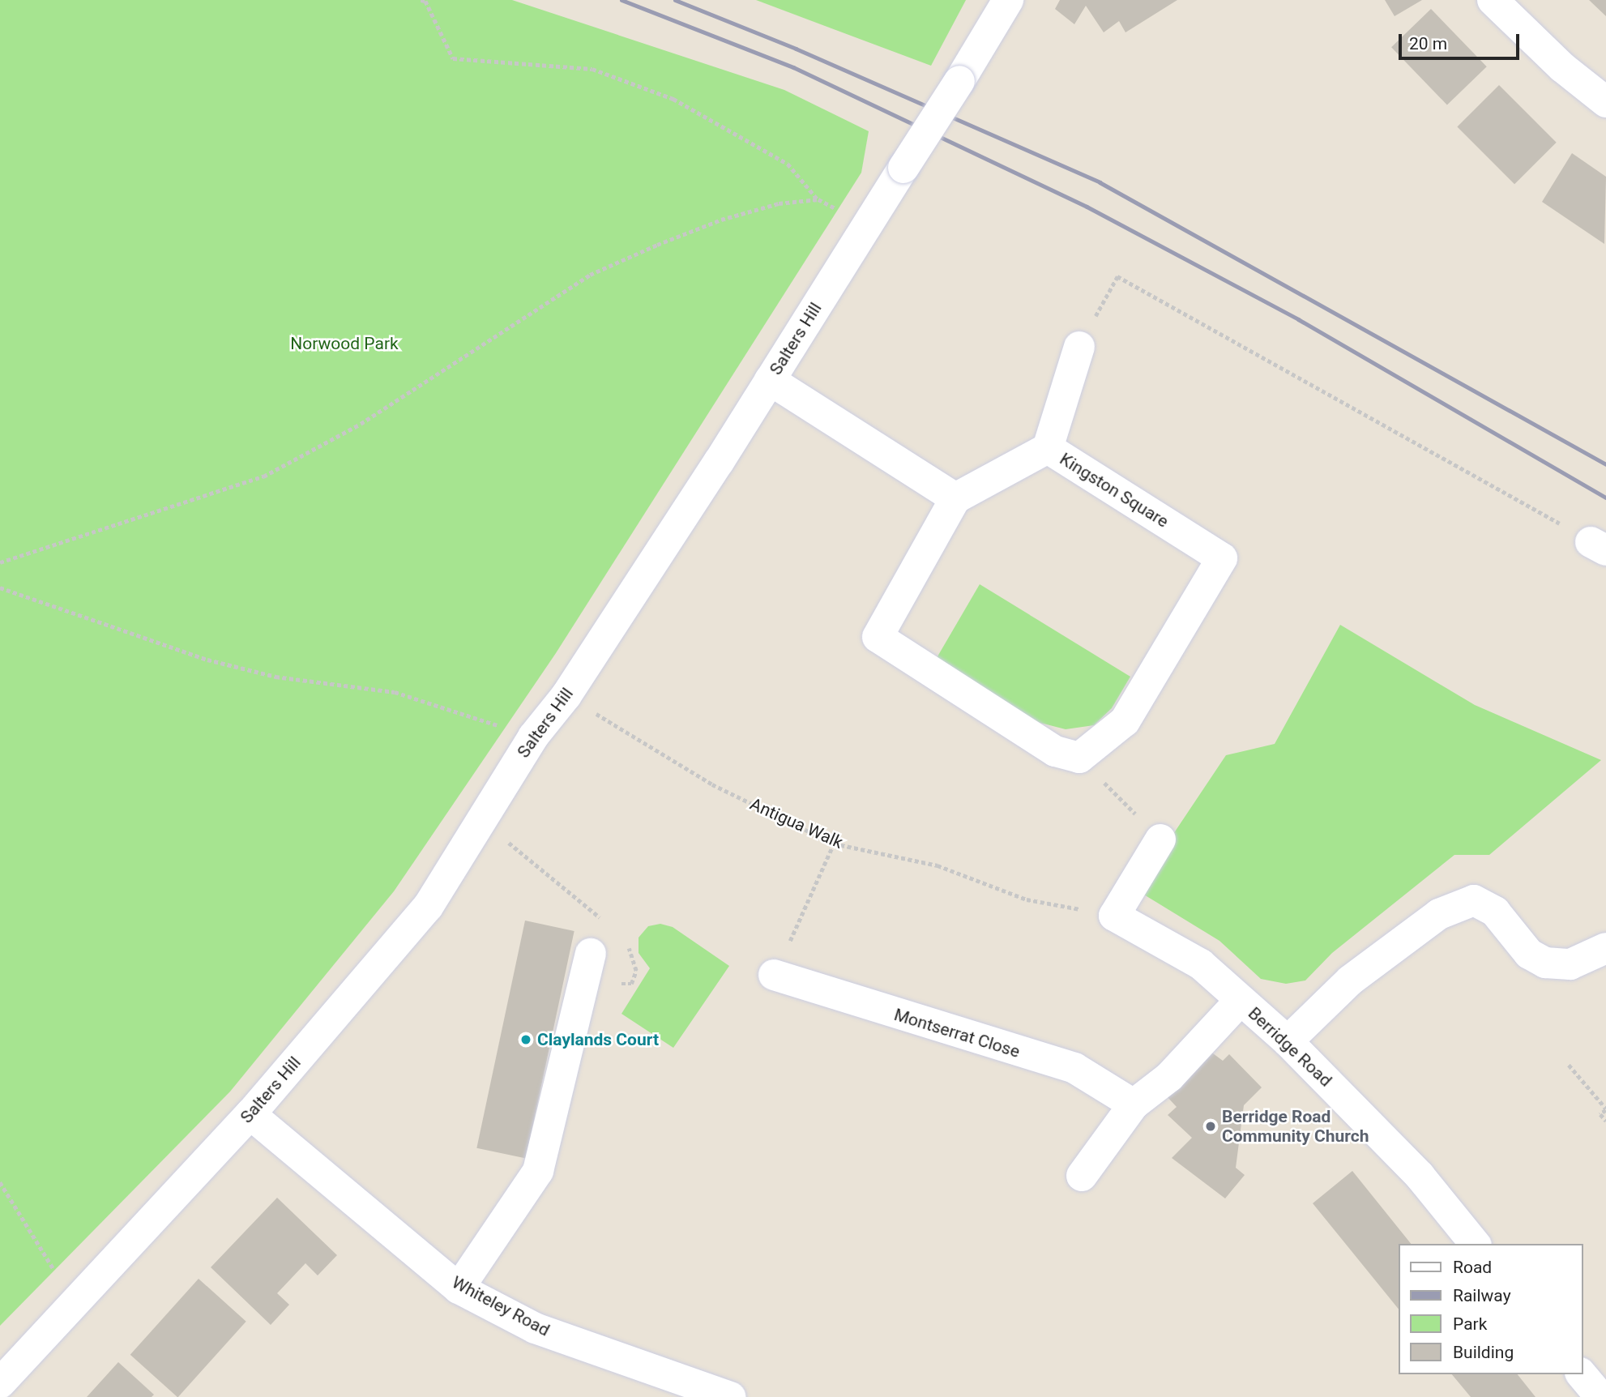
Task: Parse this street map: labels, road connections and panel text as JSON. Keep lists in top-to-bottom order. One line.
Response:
{"streets":{"street":["Salters Hill","Kingston Square","Montserrat Close","Berridge Road","Whiteley Road"],"path":["Antigua Walk"]},"crossings":[["Salters Hill","Antigua Walk"],["Salters Hill","Whiteley Road"]],"parks":["Norwood Park"],"places":["Claylands Court","Berridge Road Community Church"],"legend":["Road","Railway","Park","Building"],"scale_bar":"20 m"}
